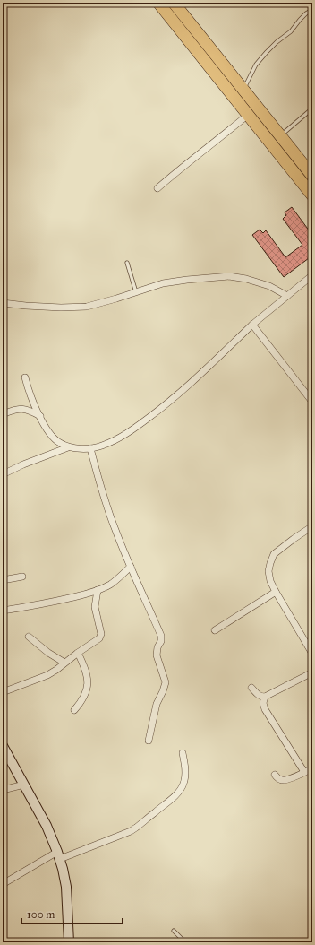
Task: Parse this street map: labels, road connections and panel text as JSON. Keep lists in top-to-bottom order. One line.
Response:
{"scale_bar":"100 m"}
